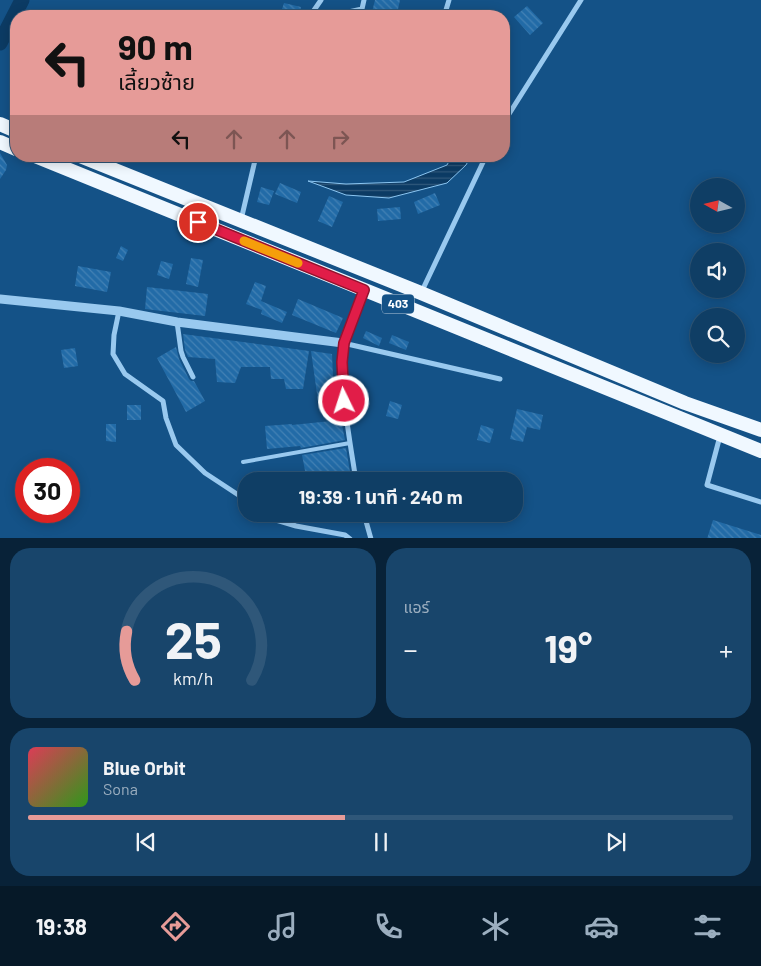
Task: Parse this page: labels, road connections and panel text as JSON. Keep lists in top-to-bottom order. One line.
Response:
{"streets":{"highway":["403"]},"north":"left","page":{"turn":["90 m","เลี้ยวซ้าย"],"limit":"30","trip":"19:39 · 1 นาที · 240 m","tile":"แอร์","heat":["−","19°","+"],"song":["Blue Orbit","Sona"],"tabs":"19:38","gauge":["25","km/h"]}}
